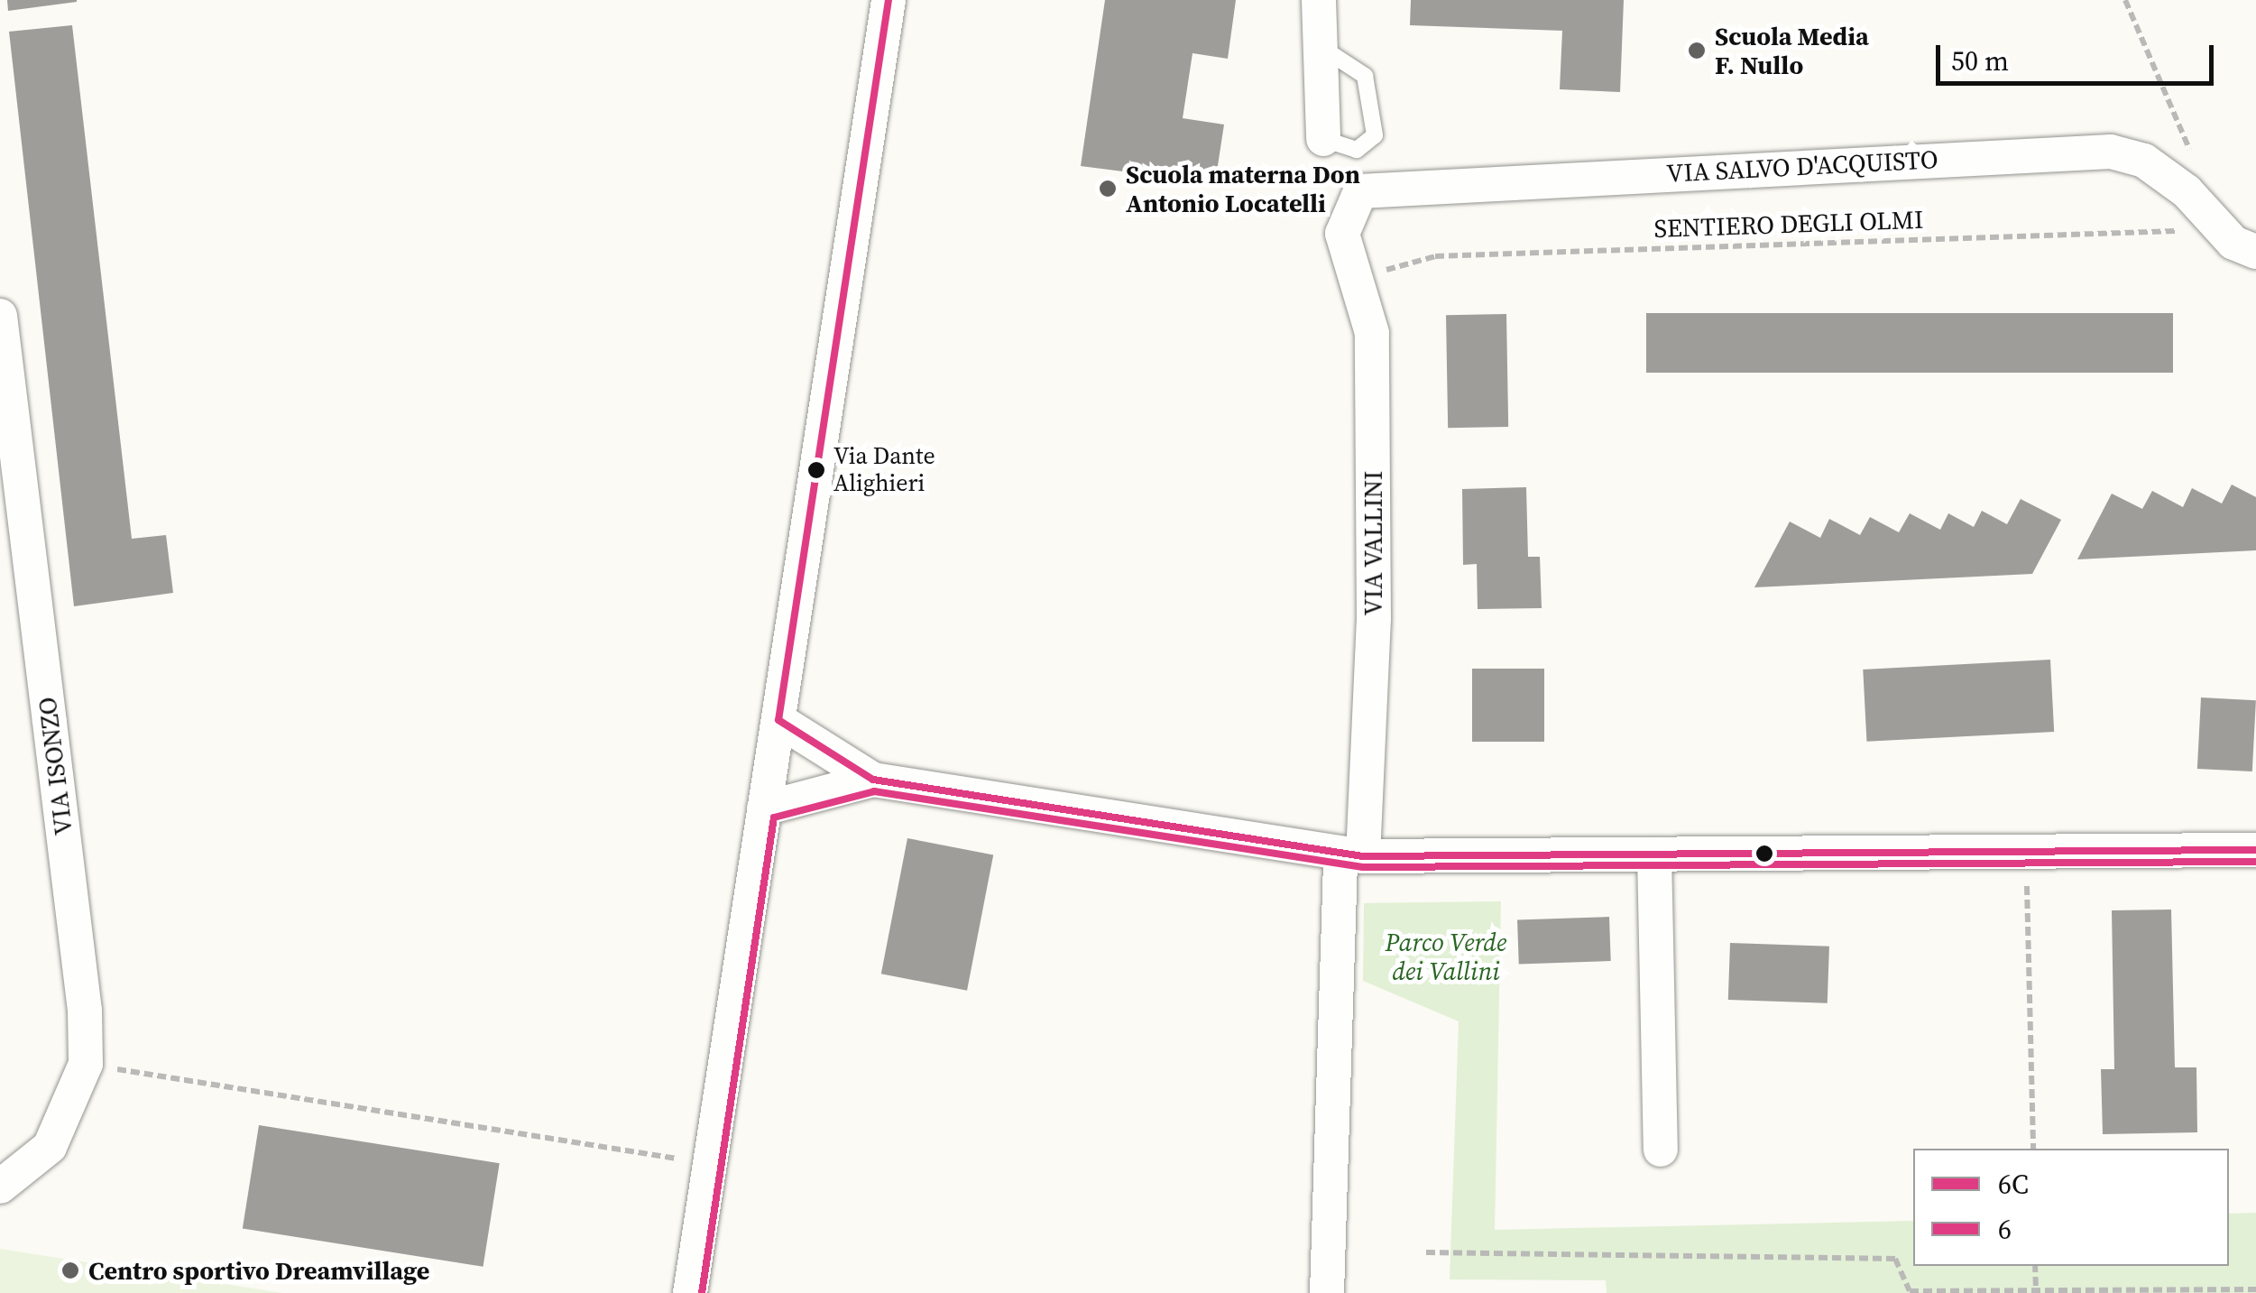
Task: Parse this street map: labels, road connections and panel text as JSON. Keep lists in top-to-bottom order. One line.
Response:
{"streets":{"street":["VIA SALVO D'ACQUISTO","VIA VALLINI","VIA ISONZO"],"path":["SENTIERO DEGLI OLMI"]},"crossings":[["VIA SALVO D'ACQUISTO","SENTIERO DEGLI OLMI"],["VIA SALVO D'ACQUISTO","VIA VALLINI"],["SENTIERO DEGLI OLMI","VIA VALLINI"]],"parks":["Parco Verde dei Vallini"],"places":["Scuola Media F. Nullo","Scuola materna Don Antonio Locatelli","Via Dante Alighieri","Centro sportivo Dreamvillage"],"lines":["transit line 6C","transit line 6"],"legend":["6C","6"],"scale_bar":"50 m"}
